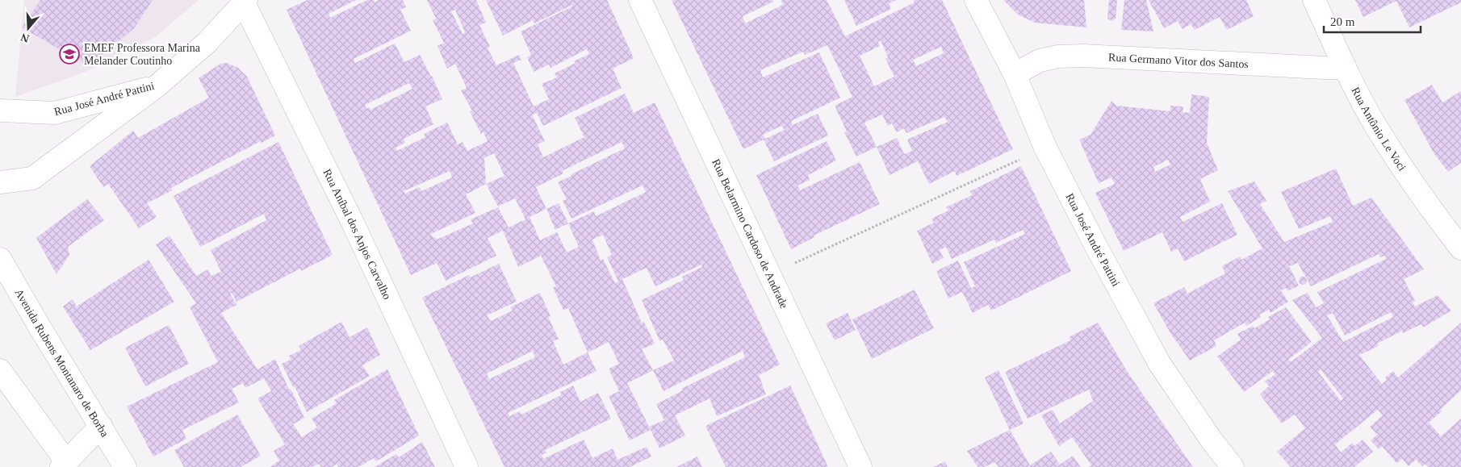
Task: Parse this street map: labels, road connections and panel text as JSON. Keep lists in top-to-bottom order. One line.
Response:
{"streets":{"street":["Rua Germano Vitor dos Santos","Rua José André Pattini","Rua Antônio Le Voci","Rua Belarmino Cardoso de Andrade","Rua Aníbal dos Anjos Carvalho","Avenida Rubens Montanaro de Borba"]},"crossings":[["Rua Germano Vitor dos Santos","Rua José André Pattini"],["Rua Germano Vitor dos Santos","Rua Antônio Le Voci"],["Rua José André Pattini","Rua Aníbal dos Anjos Carvalho"]],"places":{"school or university":["EMEF Professora Marina Melander Coutinho"]},"scale_bar":"20 m","north":"bottom"}
